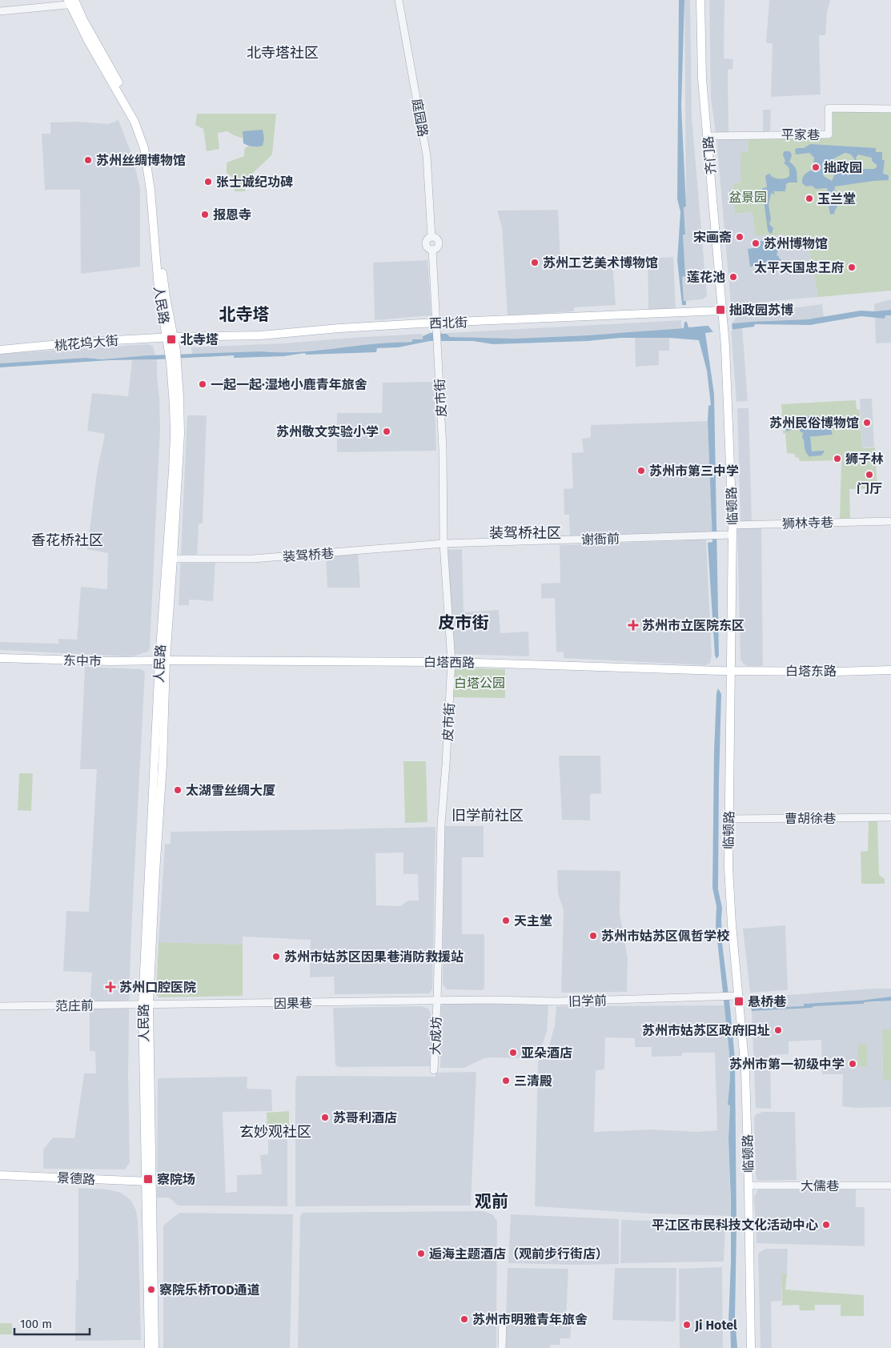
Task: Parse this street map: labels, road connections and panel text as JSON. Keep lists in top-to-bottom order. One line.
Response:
{"streets":{"main road":["齐门路","人民路","西北街","桃花坞大街","临顿路","东中市","白塔西路","白塔东路","景德路"],"street":["庭园路","平家巷","皮市街","狮林寺巷","谢衙前","装驾桥巷","曹胡徐巷","旧学前","因果巷","范庄前","大成坊","大儒巷"]},"crossings":[["庭园路","西北街"],["庭园路","皮市街"],["平家巷","齐门路"],["齐门路","西北街"],["齐门路","临顿路"],["人民路","西北街"],["人民路","桃花坞大街"],["人民路","装驾桥巷"],["人民路","东中市"],["人民路","白塔西路"],["人民路","因果巷"],["人民路","范庄前"],["人民路","景德路"],["西北街","桃花坞大街"],["西北街","皮市街"],["西北街","临顿路"],["皮市街","谢衙前"],["皮市街","装驾桥巷"],["皮市街","白塔西路"],["皮市街","旧学前"],["皮市街","因果巷"],["皮市街","大成坊"],["临顿路","狮林寺巷"],["临顿路","谢衙前"],["临顿路","白塔西路"],["临顿路","白塔东路"],["临顿路","曹胡徐巷"],["临顿路","旧学前"],["临顿路","大儒巷"],["谢衙前","装驾桥巷"],["东中市","白塔西路"],["白塔西路","白塔东路"],["旧学前","因果巷"],["旧学前","大成坊"],["因果巷","范庄前"],["因果巷","大成坊"]],"districts":["北寺塔社区","北寺塔","装驾桥社区","香花桥社区","皮市街","旧学前社区","玄妙观社区","观前"],"parks":["盆景园","白塔公园"],"places":{"other":["苏州丝绸博物馆","拙政园","张士诚纪功碑","玉兰堂","报恩寺","宋画斋","苏州博物馆","苏州工艺美术博物馆","太平天国忠王府","莲花池","一起一起·湿地小鹿青年旅舍","苏州民俗博物馆","苏州敬文实验小学","狮子林","苏州市第三中学","门厅","太湖雪丝绸大厦","天主堂","苏州市姑苏区佩哲学校","苏州市姑苏区因果巷消防救援站","苏州市姑苏区政府旧址","亚朵酒店","苏州市第一初级中学","三清殿","苏哥利酒店","平江区市民科技文化活动中心","逅海主题酒店（观前步行街店）","察院乐桥TOD通道","苏州市明雅青年旅舍","Ji Hotel"],"transit":["拙政园苏博","北寺塔","悬桥巷","察院场"],"health":["苏州市立医院东区","苏州口腔医院"]},"scale_bar":"100 m"}
